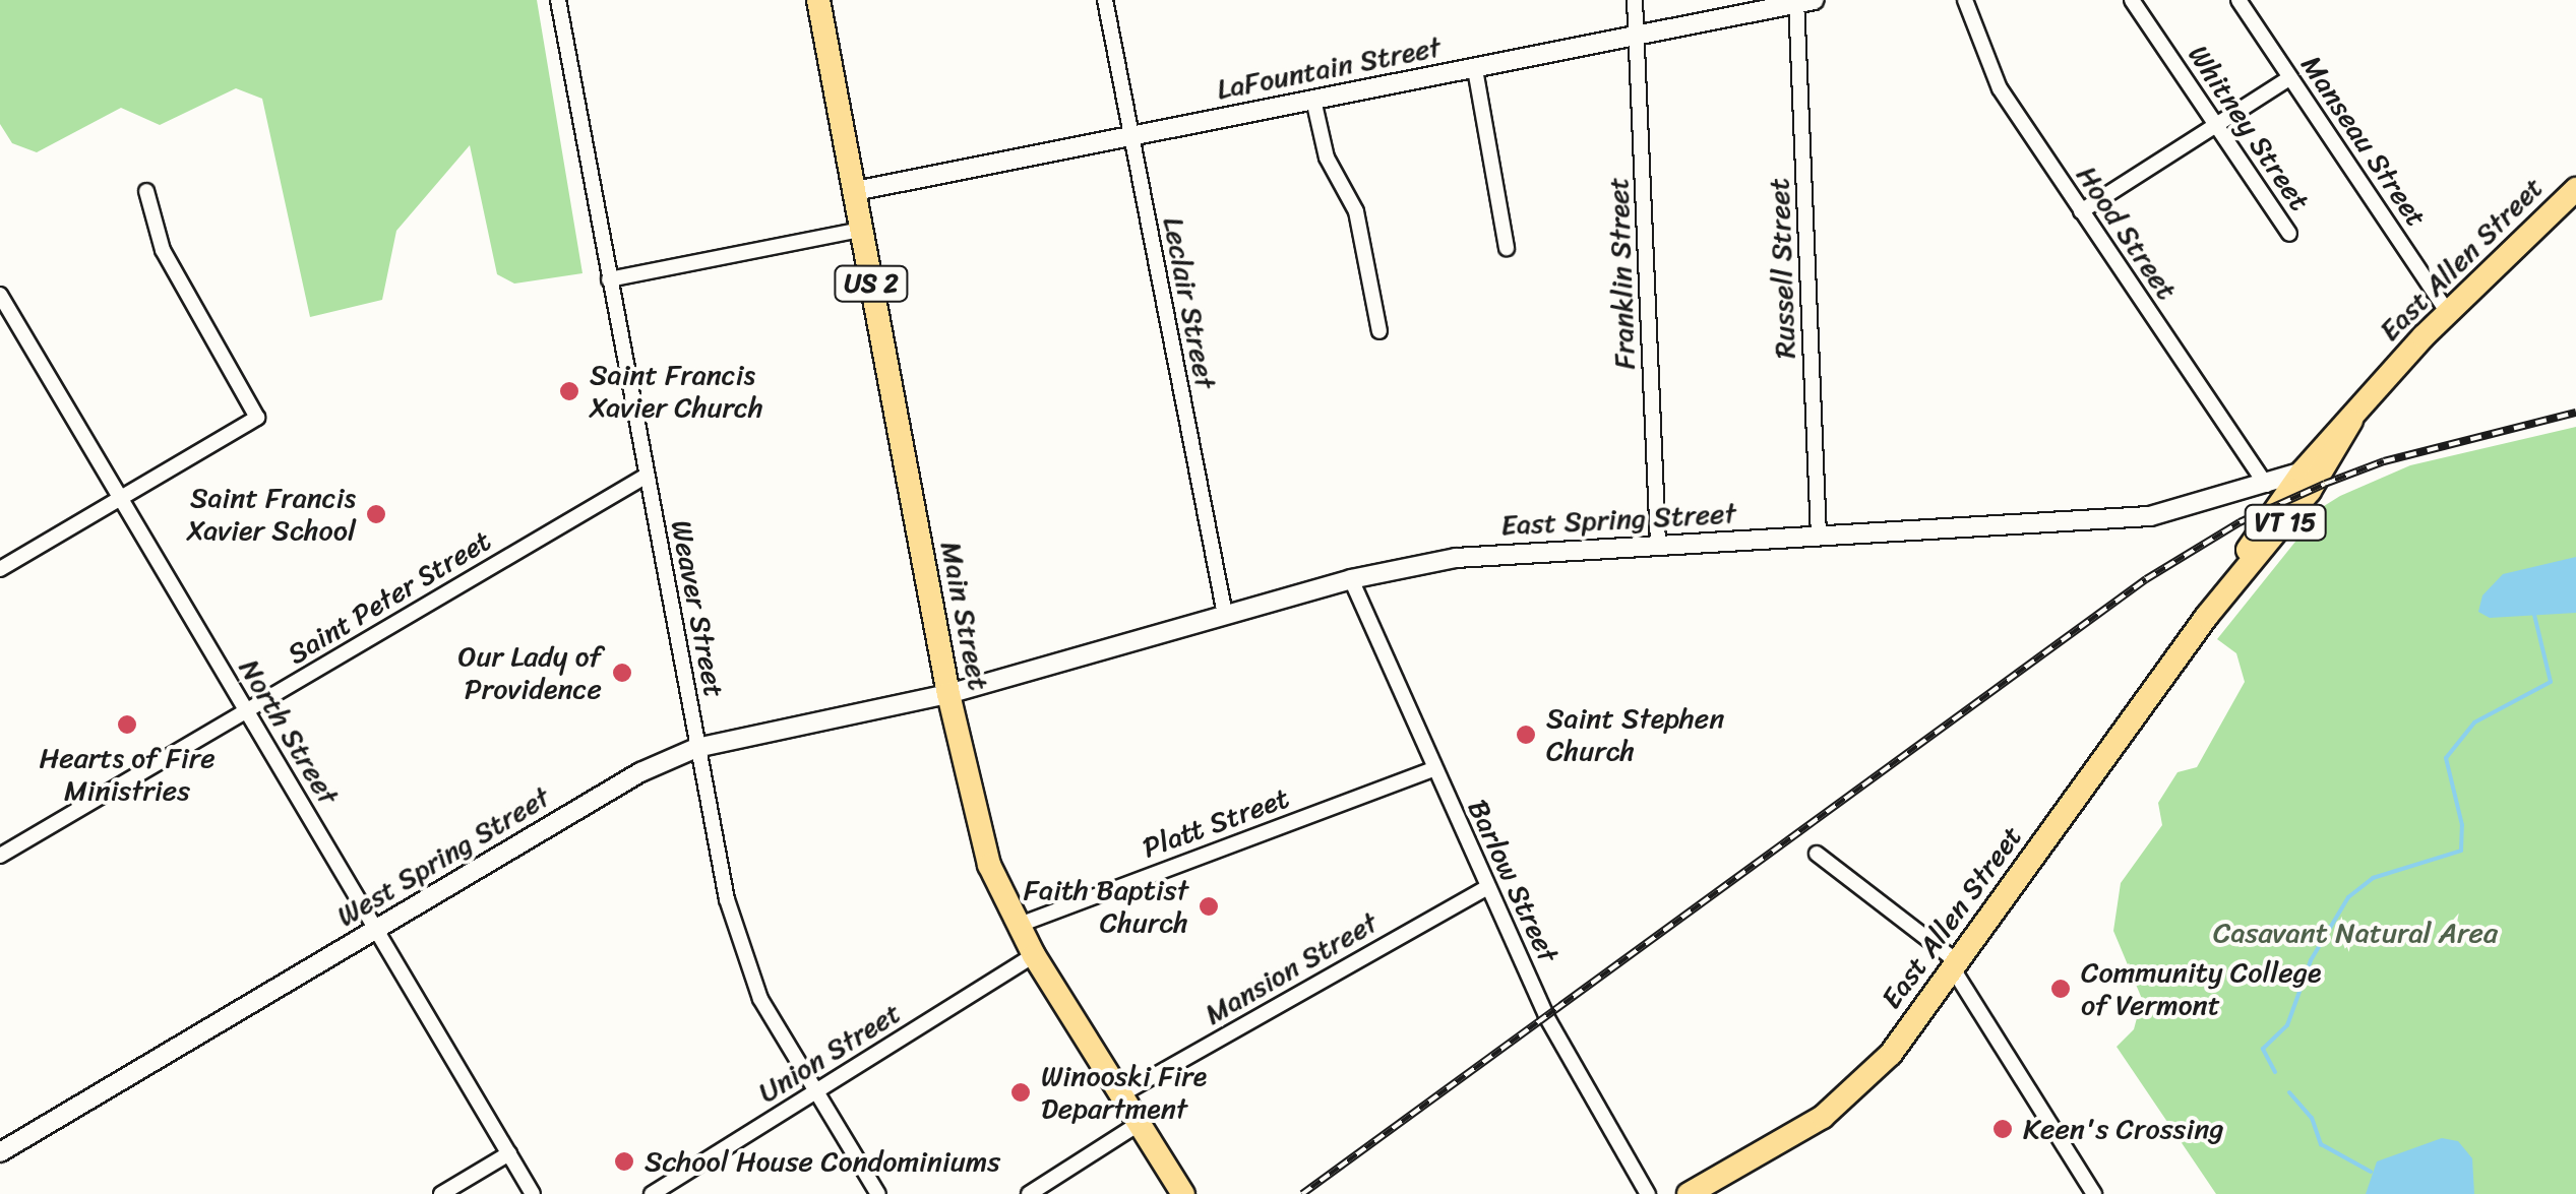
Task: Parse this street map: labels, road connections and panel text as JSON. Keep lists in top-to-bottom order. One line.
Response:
{"streets":{"main road":["East Allen Street","US 2","VT 15","Main Street"],"street":["LaFountain Street","Whitney Street","Manseau Street","Hood Street","Russell Street","Franklin Street","Leclair Street","East Spring Street","Saint Peter Street","Weaver Street","North Street","Platt Street","West Spring Street","Barlow Street","Mansion Street","Union Street"]},"crossings":[["LaFountain Street","Russell Street"],["LaFountain Street","Franklin Street"],["LaFountain Street","Leclair Street"],["LaFountain Street","Main Street"],["Manseau Street","East Allen Street"],["Hood Street","East Spring Street"],["East Allen Street","East Spring Street"],["Russell Street","East Spring Street"],["Franklin Street","East Spring Street"],["Leclair Street","East Spring Street"],["East Spring Street","Main Street"],["East Spring Street","West Spring Street"],["East Spring Street","Barlow Street"],["Saint Peter Street","Weaver Street"],["Saint Peter Street","North Street"],["Weaver Street","West Spring Street"],["Weaver Street","Union Street"],["Main Street","Platt Street"],["Main Street","West Spring Street"],["Main Street","Mansion Street"],["Main Street","Union Street"],["North Street","West Spring Street"],["Platt Street","Barlow Street"],["Barlow Street","Mansion Street"]],"parks":["Casavant Natural Area"],"places":["Saint Francis Xavier Church","Saint Francis Xavier School","Our Lady of Providence","Hearts of Fire Ministries","Saint Stephen Church","Faith Baptist Church","Community College of Vermont","Winooski Fire Department","Keen's Crossing","School House Condominiums"]}
